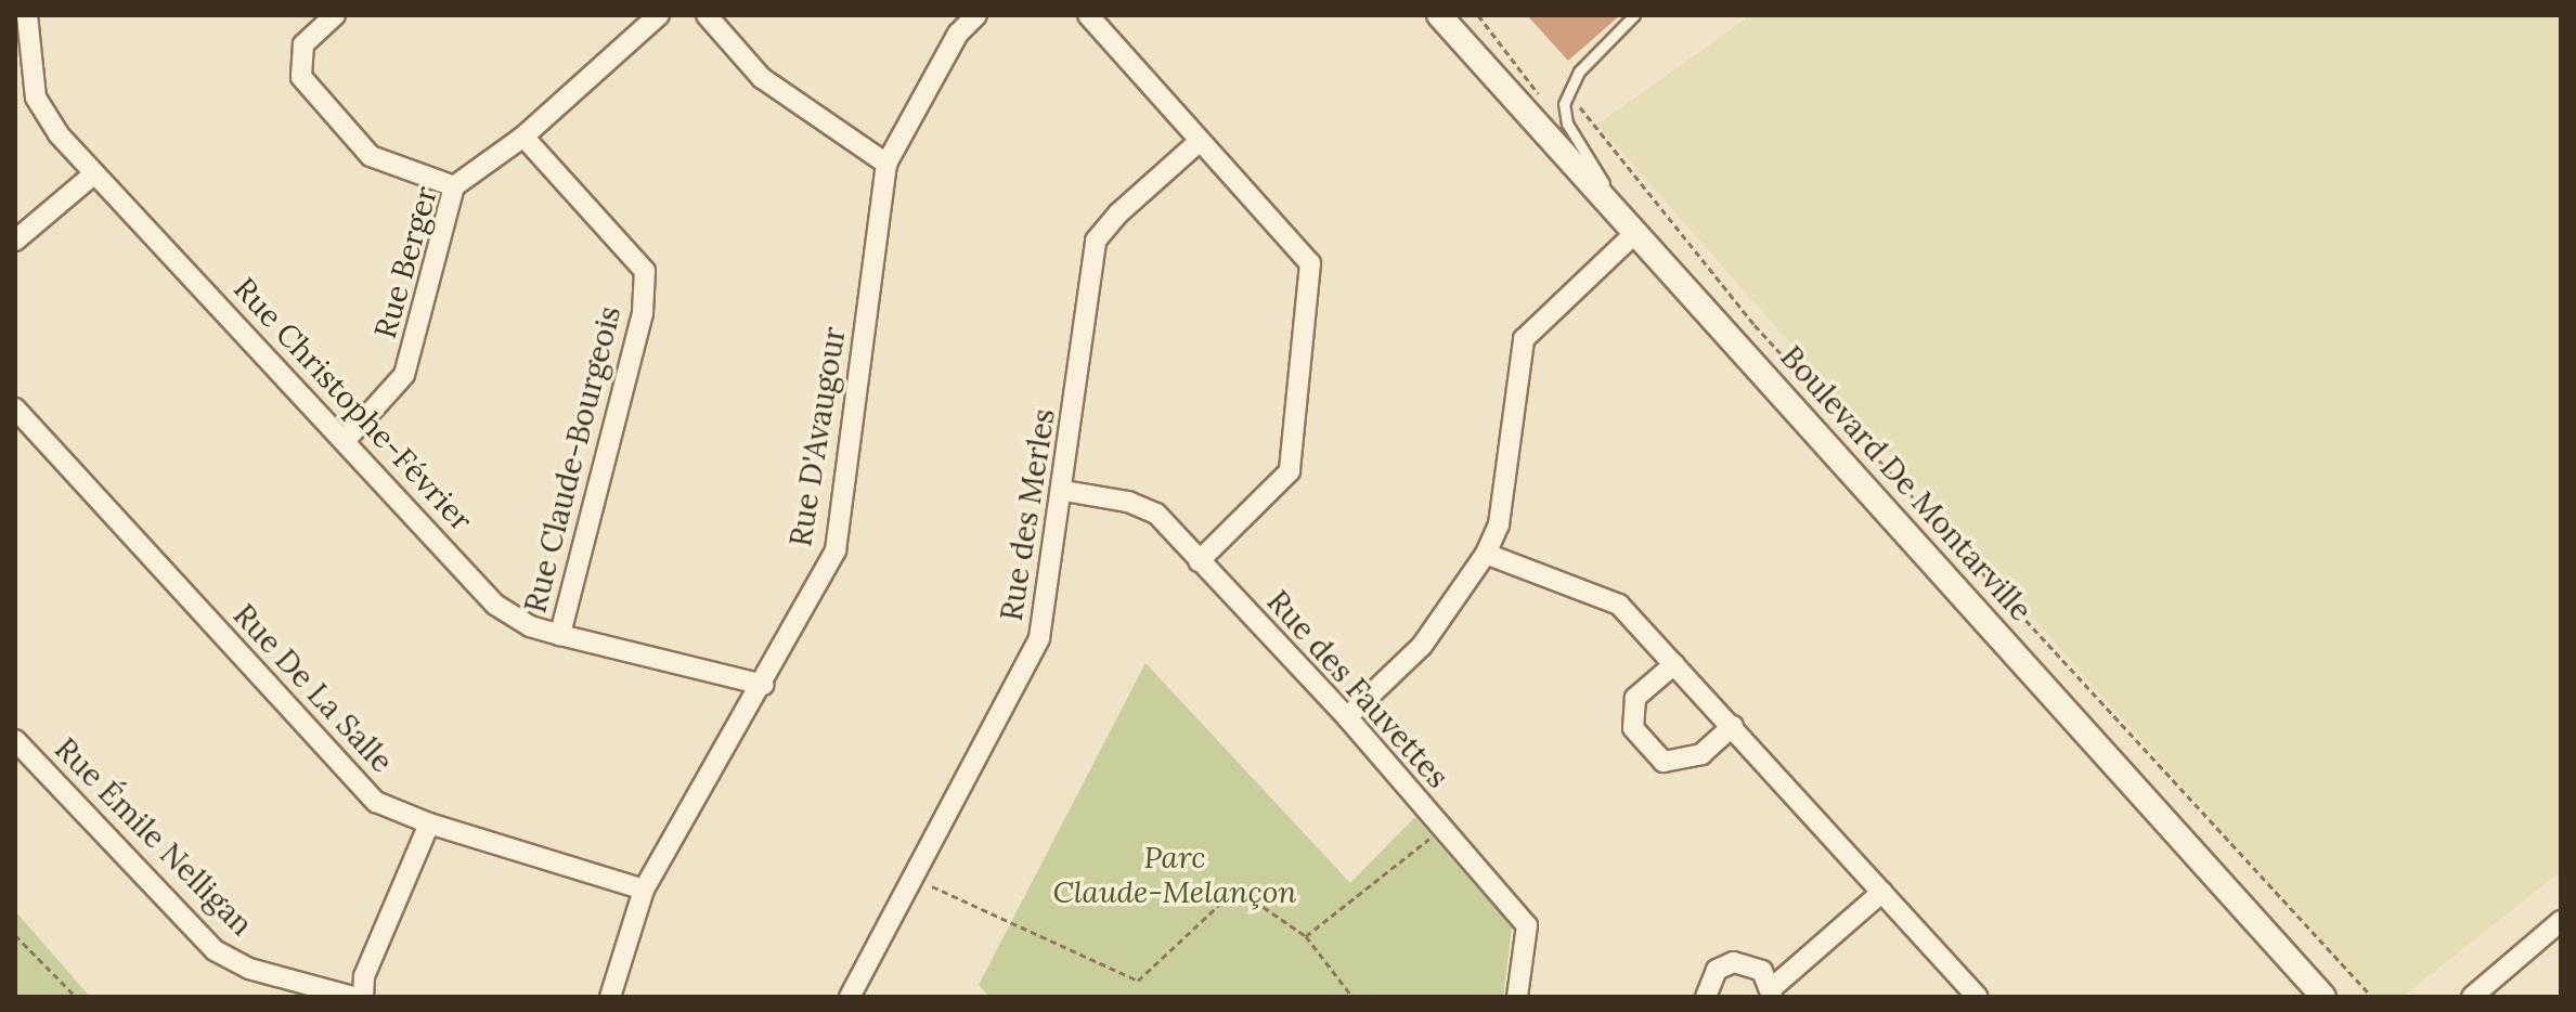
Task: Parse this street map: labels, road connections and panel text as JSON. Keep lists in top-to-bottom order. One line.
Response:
{"streets":{"street":["Rue Berger","Rue Christophe-Février","Rue D'Avaugour","Rue Claude-Bourgeois","Boulevard De Montarville","Rue des Merles","Rue De La Salle","Rue des Fauvettes","Rue Émile Nelligan"]},"crossings":[["Rue Berger","Rue Christophe-Février"],["Rue Berger","Rue Claude-Bourgeois"],["Rue Christophe-Février","Rue D'Avaugour"],["Rue Christophe-Février","Rue Claude-Bourgeois"],["Rue D'Avaugour","Rue De La Salle"],["Rue des Merles","Rue des Fauvettes"]],"parks":["Parc Claude-Melançon"]}
